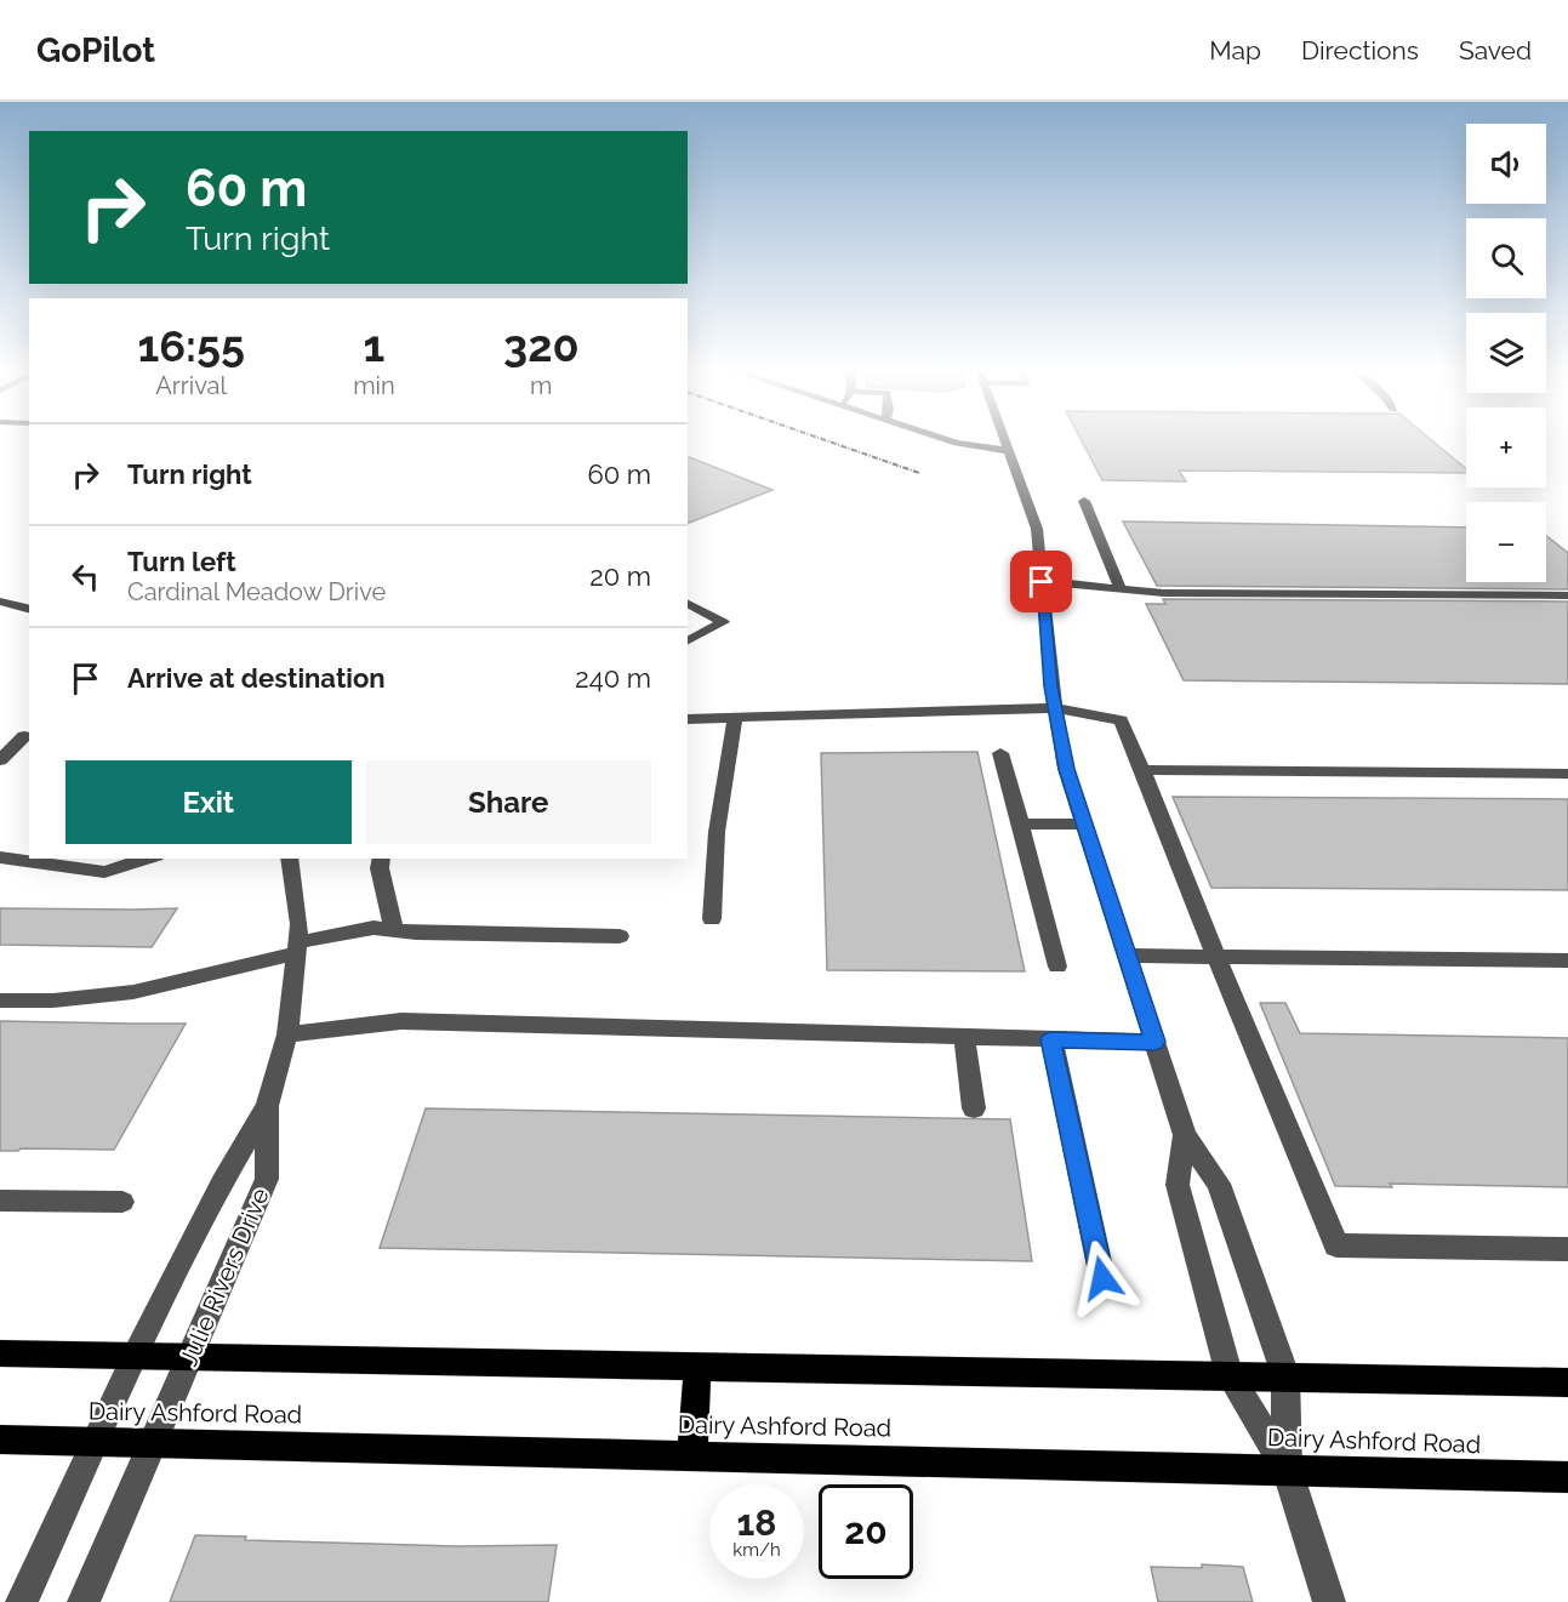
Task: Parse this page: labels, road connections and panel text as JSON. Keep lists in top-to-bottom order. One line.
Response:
{"streets":{"main road":["Dairy Ashford Road"],"street":["Julie Rivers Drive"]},"crossings":[["Julie Rivers Drive","Dairy Ashford Road"]],"page":{"header":"GoPilot","nav":["Map","Directions","Saved"],"map_buttons":["+","−"],"turn":["60 m","Turn right"],"eta":["16:55","Arrival","1","min","320","m"],"list":[{"name":"Turn right","value":"60 m"},{"name":"Turn left","note":"Cardinal Meadow Drive","value":"20 m"},{"name":"Arrive at destination","value":"240 m"}],"buttons":["Exit","Share"],"speed":"18 km/h","limit":"20"}}
